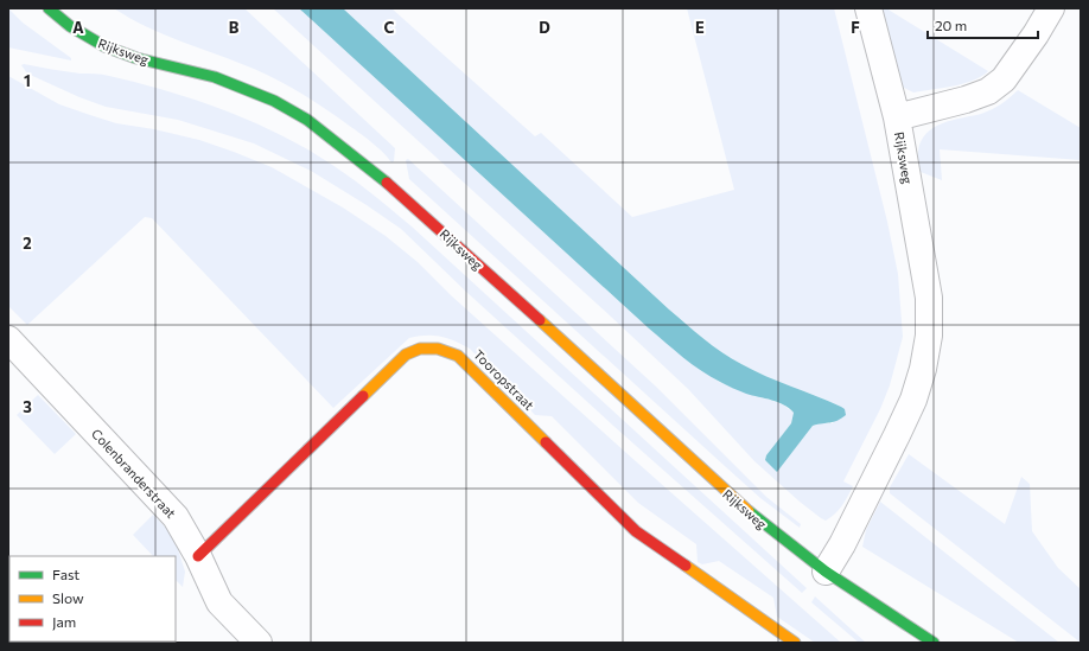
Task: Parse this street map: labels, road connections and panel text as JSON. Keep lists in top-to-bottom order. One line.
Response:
{"streets":{"street":["Rijksweg","Tooropstraat","Colenbranderstraat"]},"crossings":[["Tooropstraat","Colenbranderstraat"]],"legend":["Fast","Slow","Jam"],"scale_bar":"20 m","grid":{"columns":["A","B","C","D","E","F"],"rows":["1","2","3"]}}
